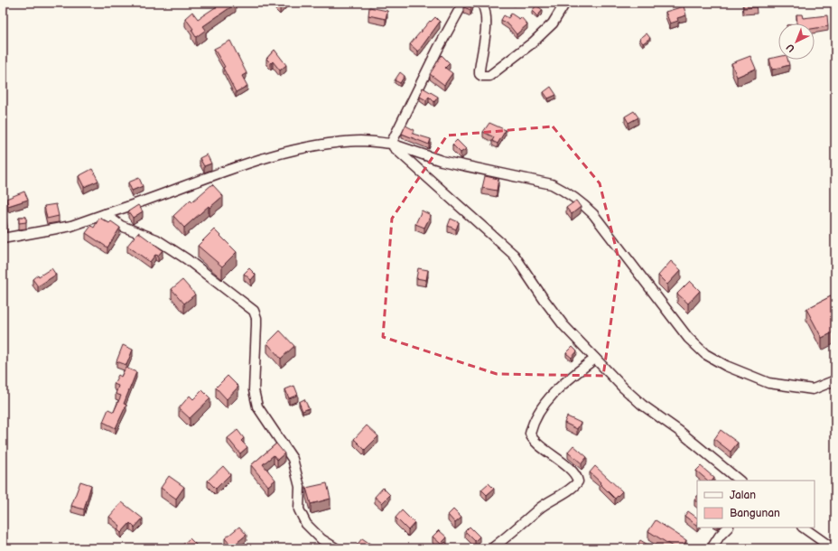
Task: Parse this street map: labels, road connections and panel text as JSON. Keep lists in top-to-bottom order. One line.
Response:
{"legend":["Jalan","Bangunan"],"north":"bottom left"}
